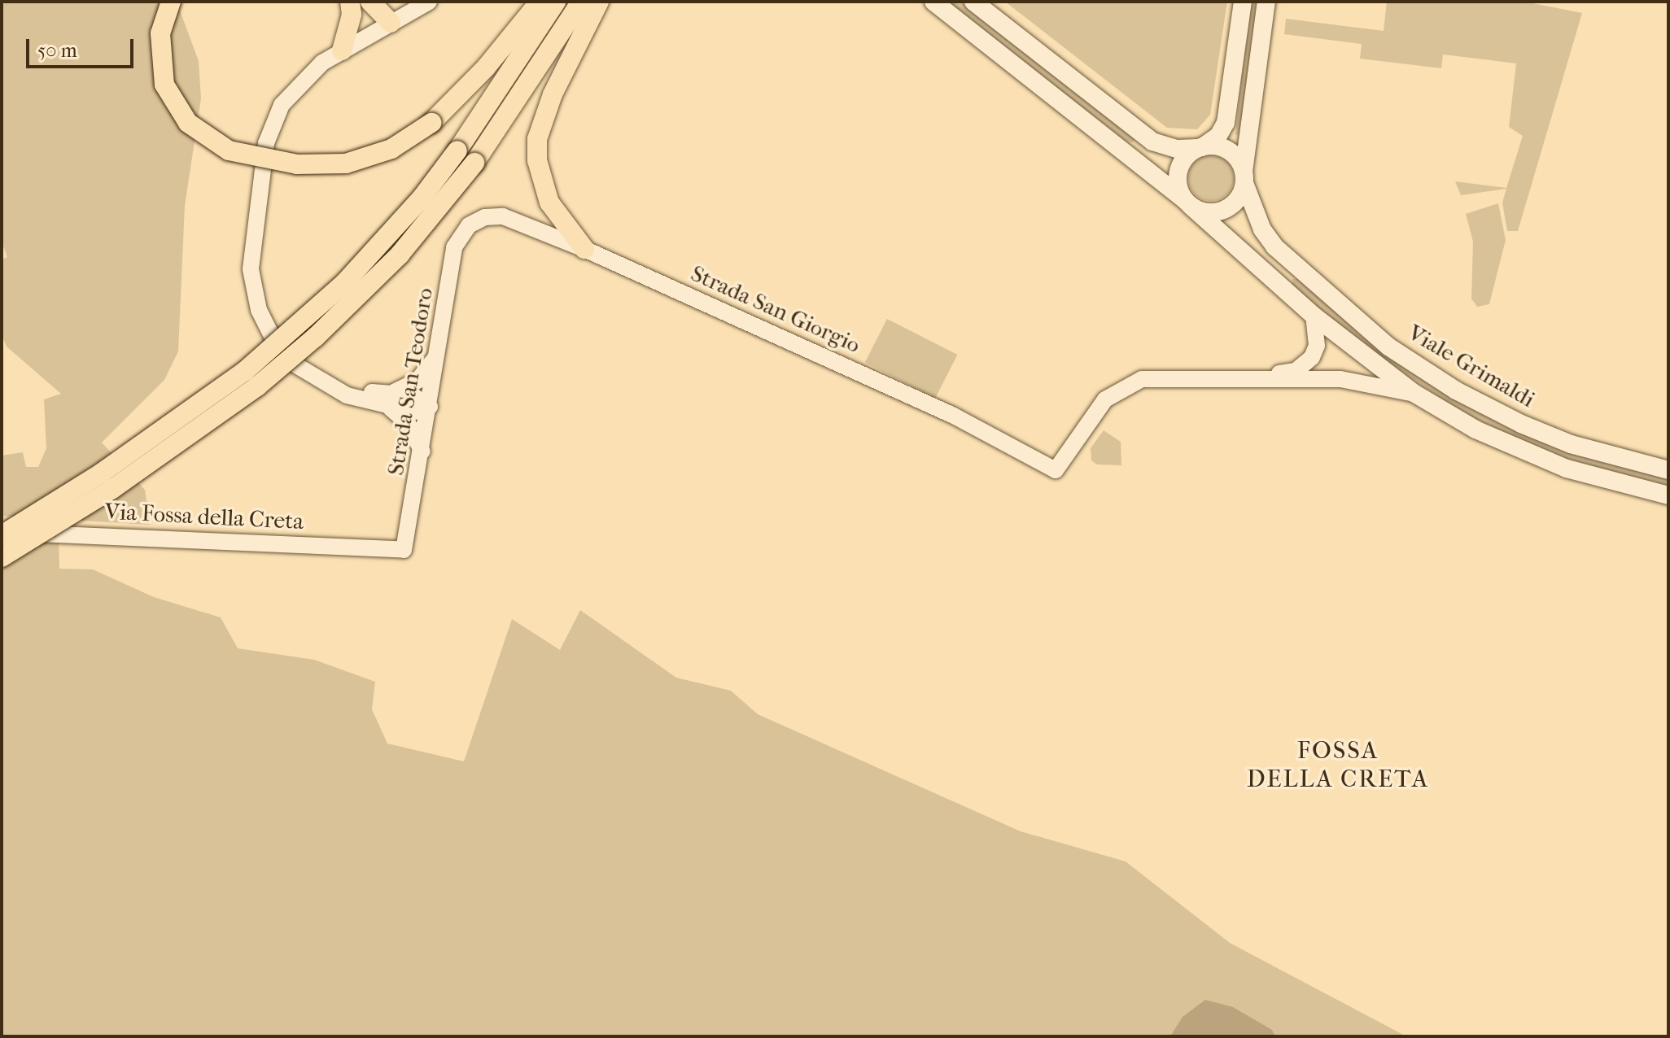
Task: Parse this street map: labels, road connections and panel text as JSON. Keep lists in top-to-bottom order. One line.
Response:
{"streets":{"main road":["Viale Grimaldi"],"street":["Strada San Giorgio","Strada San Teodoro","Via Fossa della Creta"]},"crossings":[["Strada San Giorgio","Strada San Teodoro"],["Strada San Teodoro","Via Fossa della Creta"]],"districts":["FOSSA DELLA CRETA"],"scale_bar":"50 m"}
